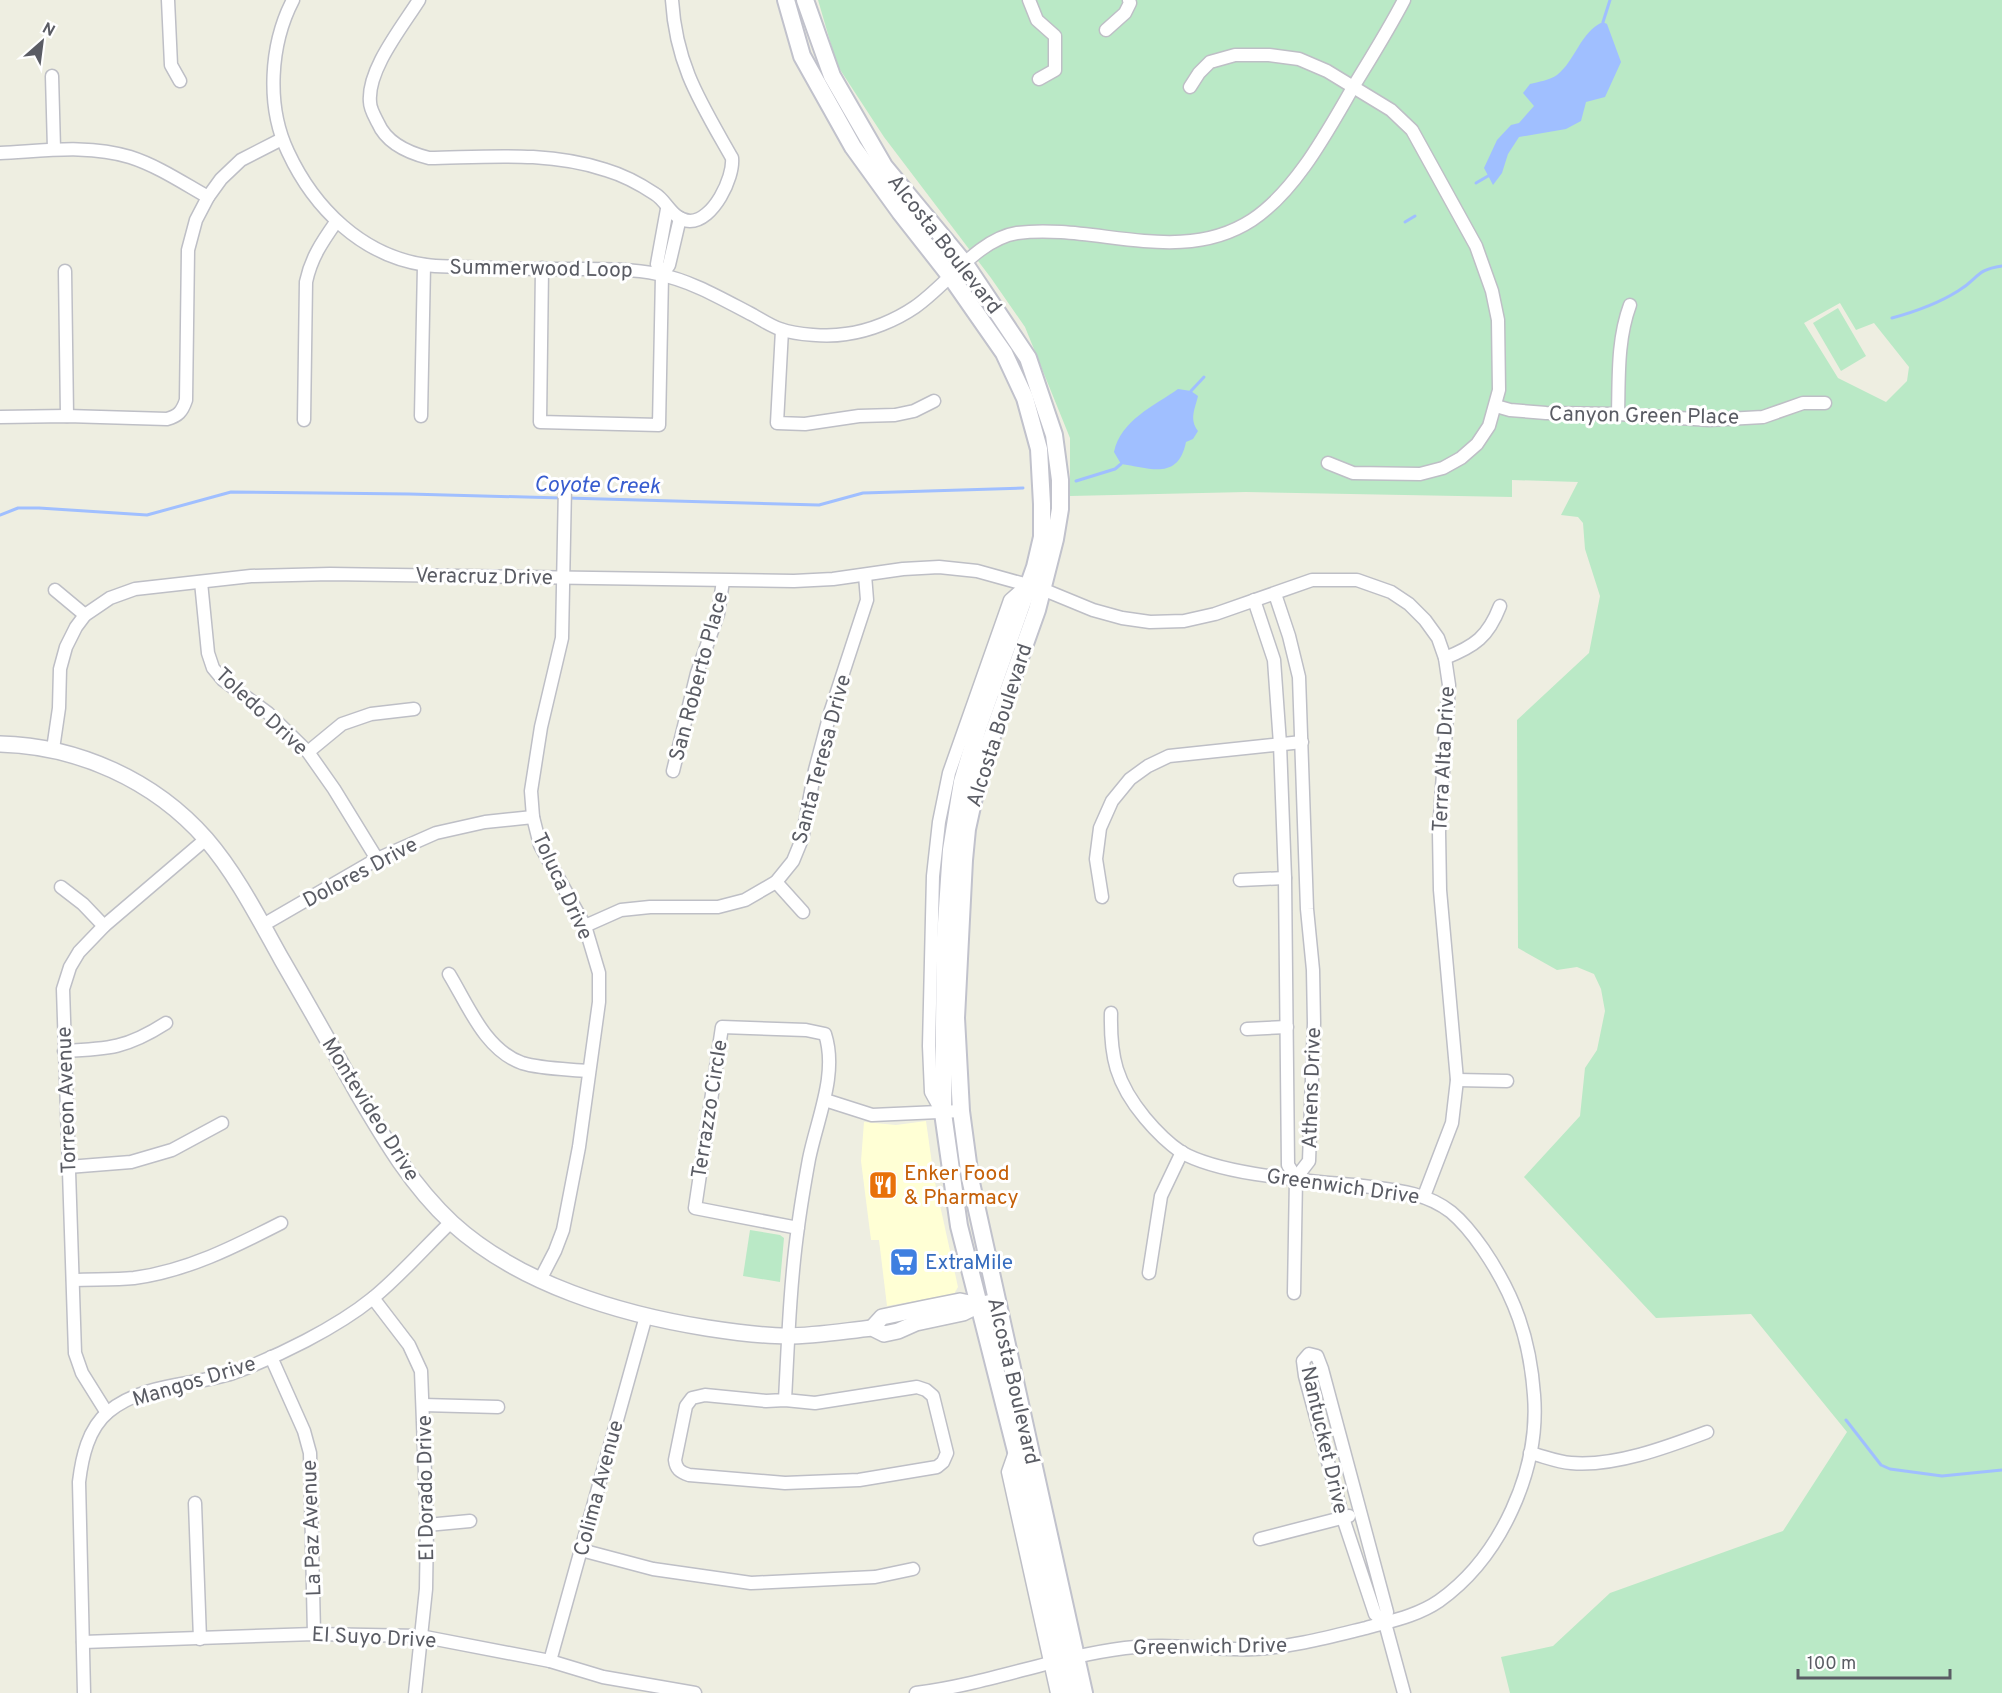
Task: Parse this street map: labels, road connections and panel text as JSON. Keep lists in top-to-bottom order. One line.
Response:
{"streets":{"main road":["Alcosta Boulevard"],"street":["Summerwood Loop","Canyon Green Place","Veracruz Drive","San Roberto Place","Toledo Drive","Santa Teresa Drive","Terra Alta Drive","Dolores Drive","Toluca Drive","Athens Drive","Torreon Avenue","Montevideo Drive","Terrazzo Circle","Greenwich Drive","Mangos Drive","Nantucket Drive","El Dorado Drive","Colima Avenue","La Paz Avenue","El Suyo Drive"]},"crossings":[["Alcosta Boulevard","Summerwood Loop"],["Alcosta Boulevard","Veracruz Drive"],["Alcosta Boulevard","Terra Alta Drive"],["Alcosta Boulevard","Montevideo Drive"],["Alcosta Boulevard","Greenwich Drive"],["Veracruz Drive","San Roberto Place"],["Veracruz Drive","Toledo Drive"],["Veracruz Drive","Santa Teresa Drive"],["Veracruz Drive","Terra Alta Drive"],["Veracruz Drive","Toluca Drive"],["Veracruz Drive","Montevideo Drive"],["Toledo Drive","Dolores Drive"],["Santa Teresa Drive","Toluca Drive"],["Terra Alta Drive","Athens Drive"],["Terra Alta Drive","Greenwich Drive"],["Dolores Drive","Toluca Drive"],["Dolores Drive","Montevideo Drive"],["Toluca Drive","Montevideo Drive"],["Athens Drive","Greenwich Drive"],["Torreon Avenue","Montevideo Drive"],["Torreon Avenue","Mangos Drive"],["Montevideo Drive","Terrazzo Circle"],["Montevideo Drive","Mangos Drive"],["Montevideo Drive","Colima Avenue"],["Greenwich Drive","Nantucket Drive"],["Mangos Drive","El Dorado Drive"],["Mangos Drive","La Paz Avenue"],["Mangos Drive","El Suyo Drive"],["El Dorado Drive","El Suyo Drive"],["Colima Avenue","El Suyo Drive"],["La Paz Avenue","El Suyo Drive"]],"water":["Coyote Creek"],"places":{"restaurant":["Enker Food & Pharmacy"],"supermarket":["ExtraMile"]},"scale_bar":"100 m","north":"top right"}
